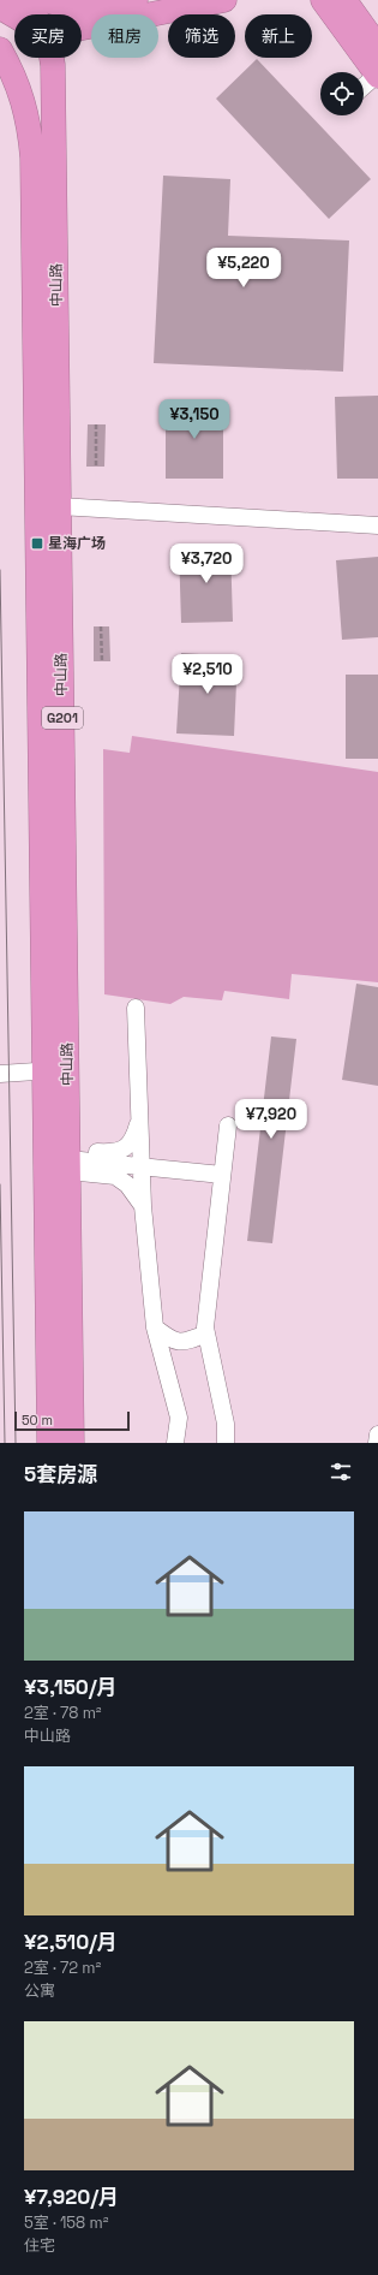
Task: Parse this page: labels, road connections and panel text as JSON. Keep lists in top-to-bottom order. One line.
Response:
{"streets":{"highway":["中山路","G201"]},"places":{"transit":["星海广场"]},"scale_bar":"50 m","page":{"chip":["买房","租房","筛选","新上"],"price":["¥5,220","¥3,150","¥3,720","¥2,510","¥7,920"],"scale":"50 m","heading":"5套房源","list":[{"name":"¥3,150/月","note":"2室 · 78 m² · 中山路"},{"name":"¥2,510/月","note":"2室 · 72 m² · 公寓"},{"name":"¥7,920/月","note":"5室 · 158 m² · 住宅"}]}}
